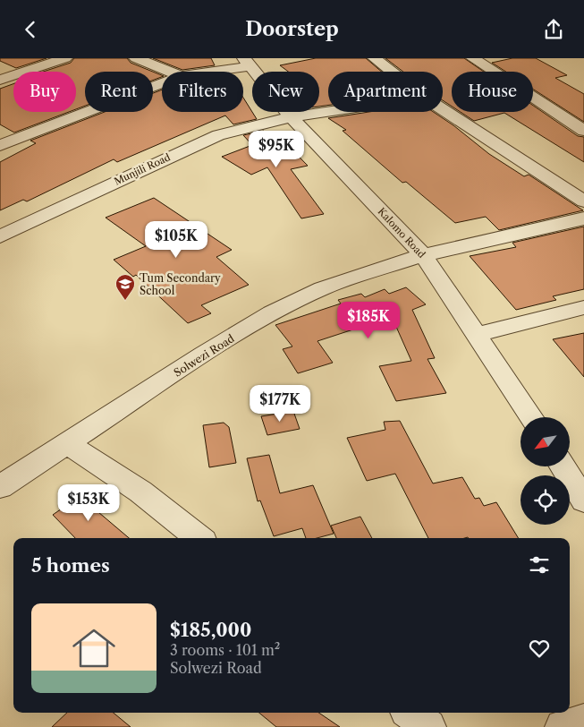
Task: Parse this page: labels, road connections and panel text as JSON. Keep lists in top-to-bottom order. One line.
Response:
{"streets":{"street":["Munjili Road","Kalomo Road","Solwezi Road"]},"crossings":[["Munjili Road","Kalomo Road"],["Kalomo Road","Solwezi Road"]],"places":{"school or university":["Tum Secondary School"]},"north":"bottom left","page":{"header":"Doorstep","chip":["Buy","Rent","Filters","New","Apartment","House"],"price":["$95K","$105K","$185K","$177K","$153K"],"heading":"5 homes","list":[{"name":"$185,000","note":"3 rooms · 101 m² · Solwezi Road"}]}}
